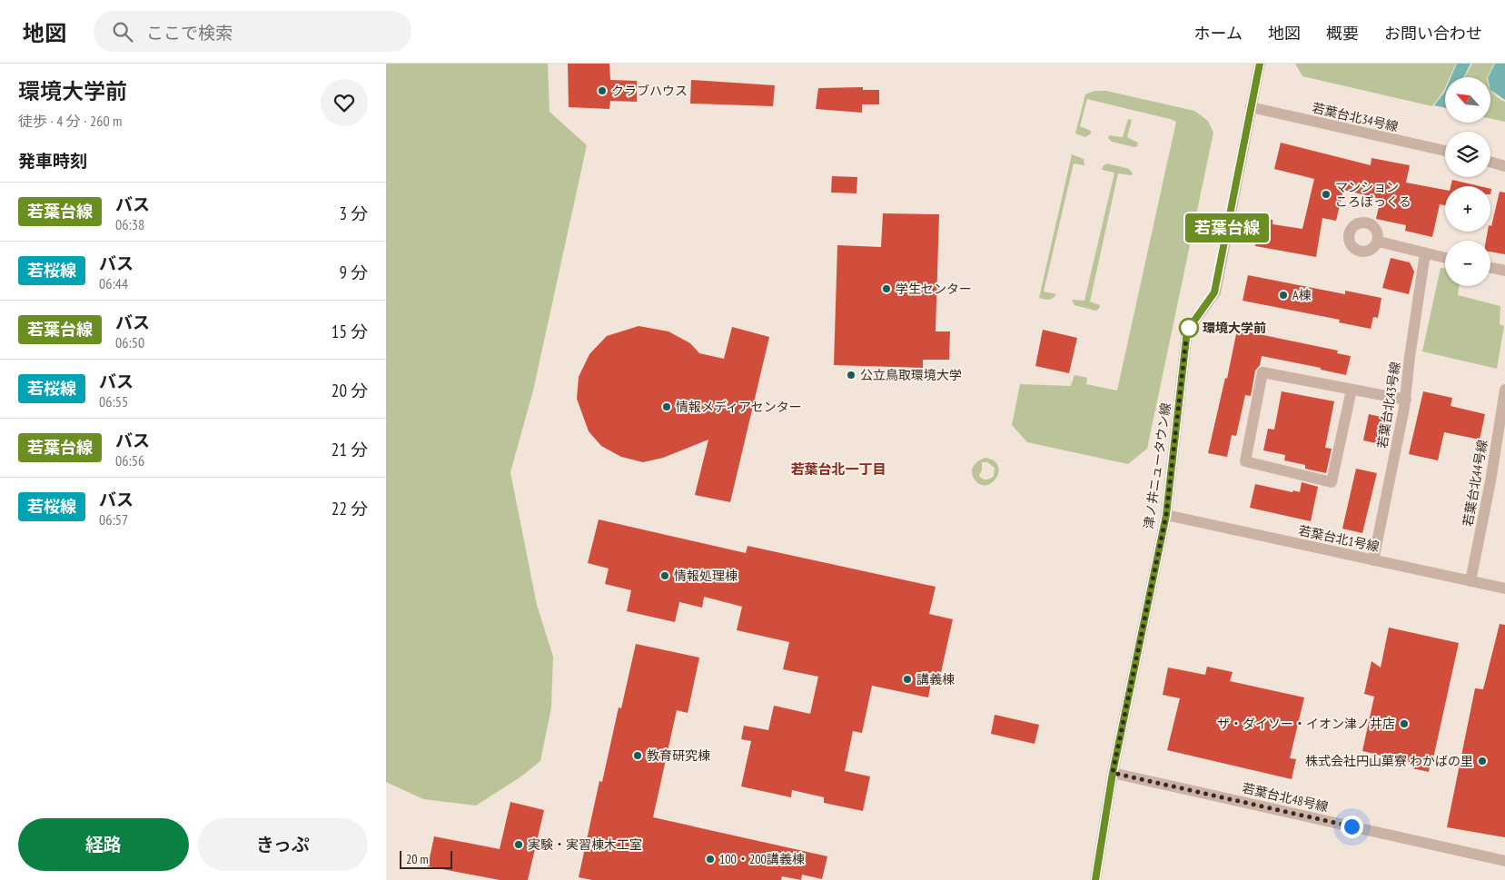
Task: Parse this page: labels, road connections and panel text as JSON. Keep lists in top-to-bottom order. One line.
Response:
{"streets":{"street":["若葉台北34号線","若葉台北43号線","津ノ井ニュータウン線","若葉台北44号線","若葉台北1号線","若葉台北48号線"]},"crossings":[["若葉台北34号線","津ノ井ニュータウン線"],["若葉台北43号線","若葉台北1号線"],["津ノ井ニュータウン線","若葉台北1号線"],["津ノ井ニュータウン線","若葉台北48号線"],["若葉台北44号線","若葉台北1号線"]],"districts":["若葉台北一丁目"],"places":["クラブハウス","マンション ころぽっくる","学生センター","A棟","環境大学前","公立鳥取環境大学","情報メディアセンター","情報処理棟","講義棟","ザ・ダイソー・イオン津ノ井店","教育研究棟","株式会社円山菓寮 わかばの里","実験・実習棟木工室","100・200講義棟"],"lines":["bus line 若葉台線"],"scale_bar":"20 m","north":"top left","page":{"header":"地図","search":"ここで検索","nav":["ホーム","地図","概要","お問い合わせ"],"heading":[["環境大学前","徒歩 · 4 分 · 260 m"],"発車時刻"],"on_map":"若葉台線","map_buttons":["+","−"],"list":[{"mark":"若葉台線","name":"バス","note":"06:38","value":"3 分"},{"mark":"若桜線","name":"バス","note":"06:44","value":"9 分"},{"mark":"若葉台線","name":"バス","note":"06:50","value":"15 分"},{"mark":"若桜線","name":"バス","note":"06:55","value":"20 分"},{"mark":"若葉台線","name":"バス","note":"06:56","value":"21 分"},{"mark":"若桜線","name":"バス","note":"06:57","value":"22 分"}],"buttons":["経路","きっぷ"],"scale":"20 m"}}
